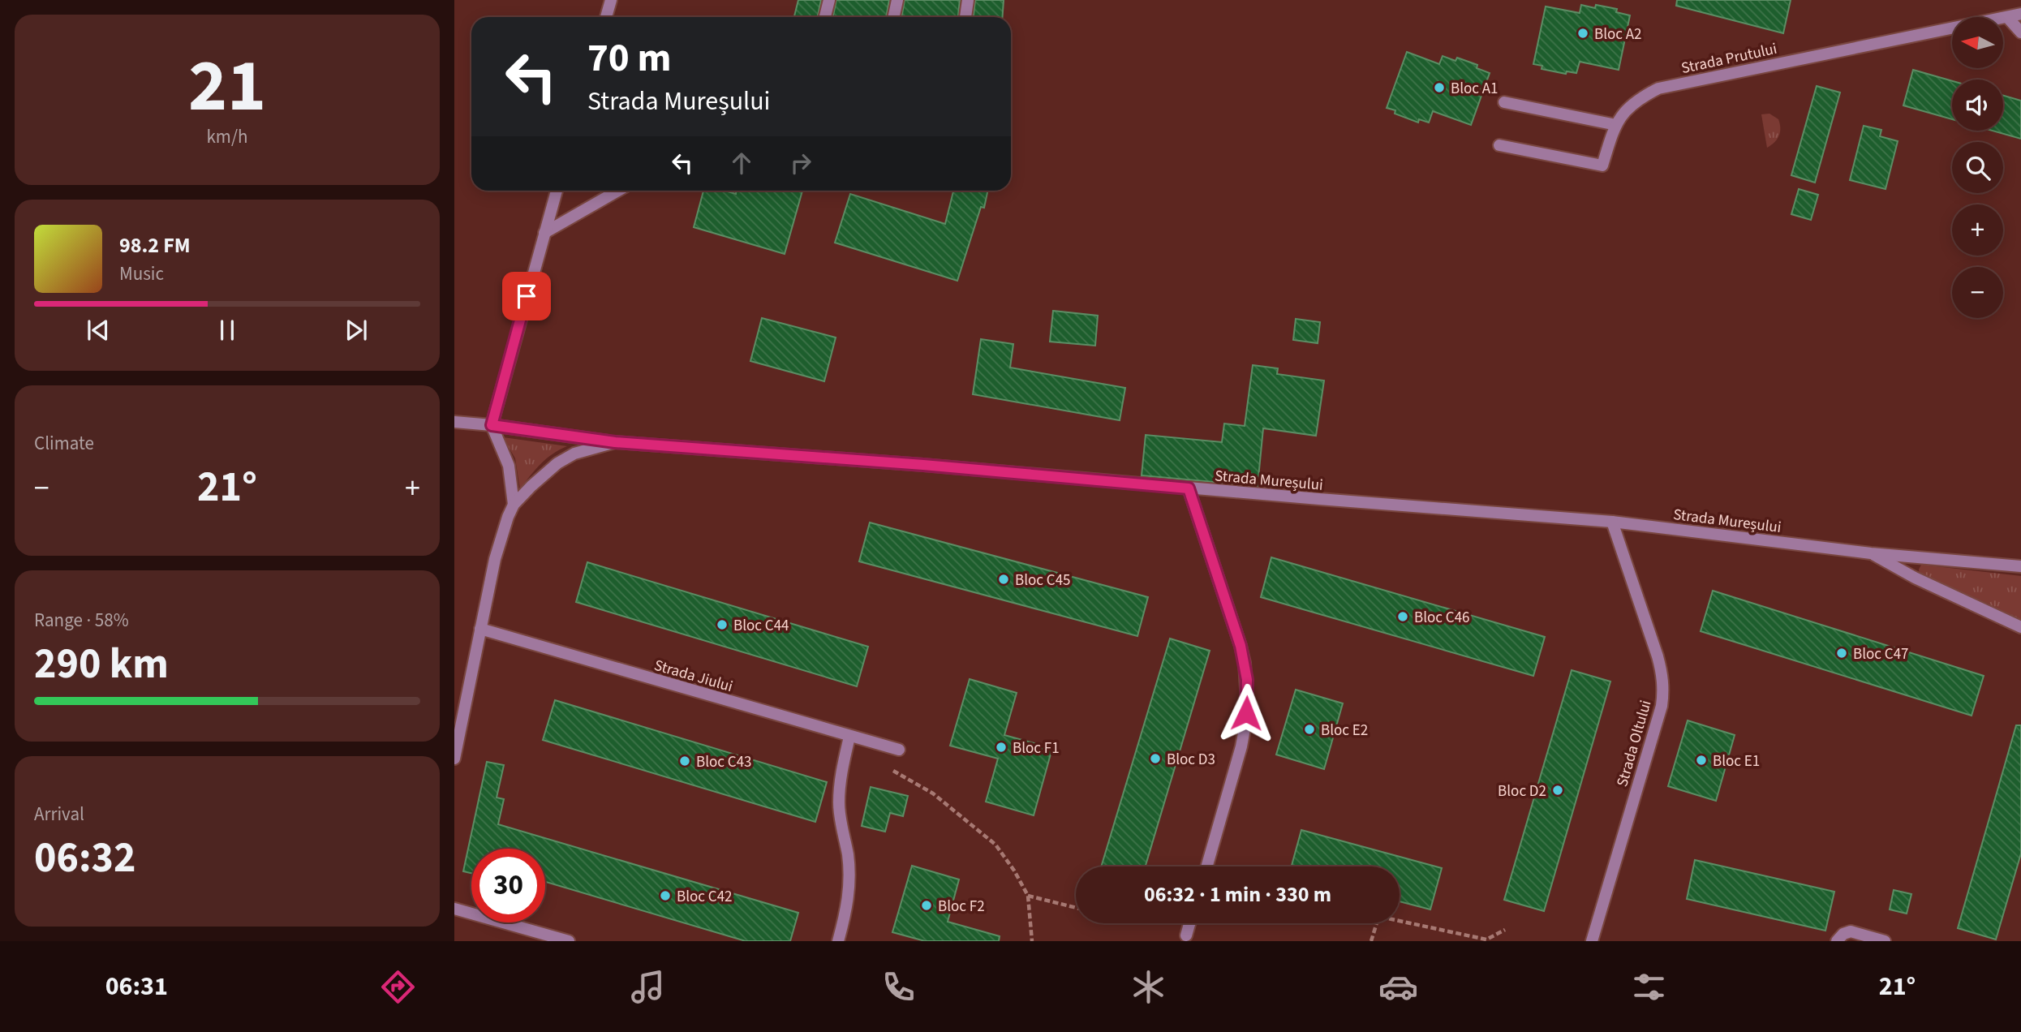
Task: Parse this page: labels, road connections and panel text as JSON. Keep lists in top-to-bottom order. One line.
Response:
{"streets":{"street":["Strada Prutului","Strada Mureșului","Strada Jiului","Strada Oltului"]},"crossings":[["Strada Mureșului","Strada Jiului"],["Strada Mureșului","Strada Oltului"]],"places":["Bloc A2","Bloc A1","Bloc C45","Bloc C46","Bloc C44","Bloc C47","Bloc E2","Bloc F1","Bloc D3","Bloc E1","Bloc C43","Bloc D2","Bloc C42","Bloc F2"],"north":"left","page":{"tile":[["21","km/h"],"Climate",["Range · 58%","290 km"],["Arrival","06:32"]],"map_buttons":["+","−"],"turn":["70 m","Strada Mureșului"],"song":["98.2 FM","Music"],"heat":["−","21°","+"],"limit":"30","trip":"06:32 · 1 min · 330 m","tabs":["06:31","21°"]}}
